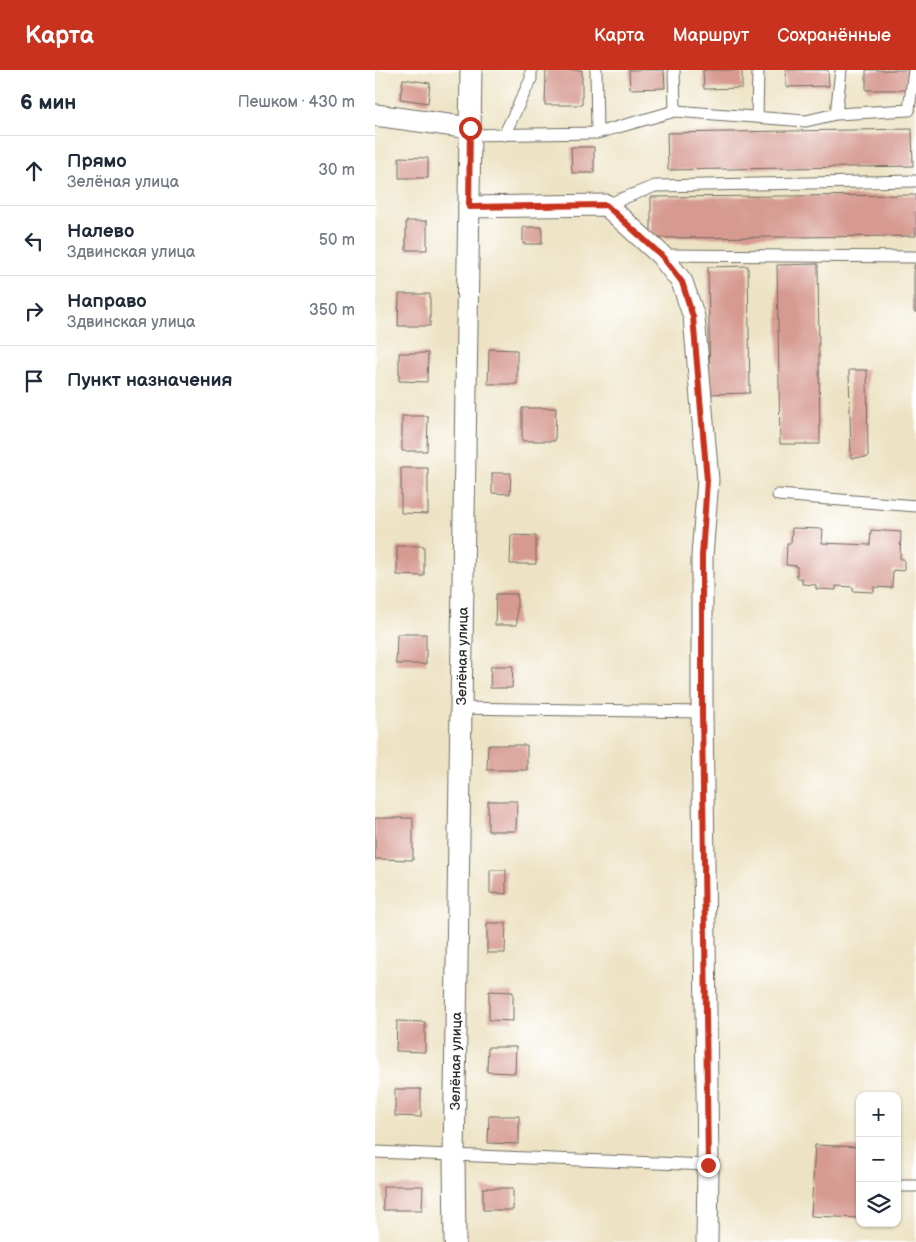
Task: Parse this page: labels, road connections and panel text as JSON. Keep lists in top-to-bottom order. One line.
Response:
{"streets":{"street":["Зелёная улица"]},"page":{"header":"Карта","nav":["Карта","Маршрут","Сохранённые"],"heading":["6 мин","Пешком · 430 m"],"list":[["Прямо","Зелёная улица","30 m"],["Налево","Здвинская улица","50 m"],["Направо","Здвинская улица","350 m"],"Пункт назначения"],"map_buttons":["+","−"]}}
